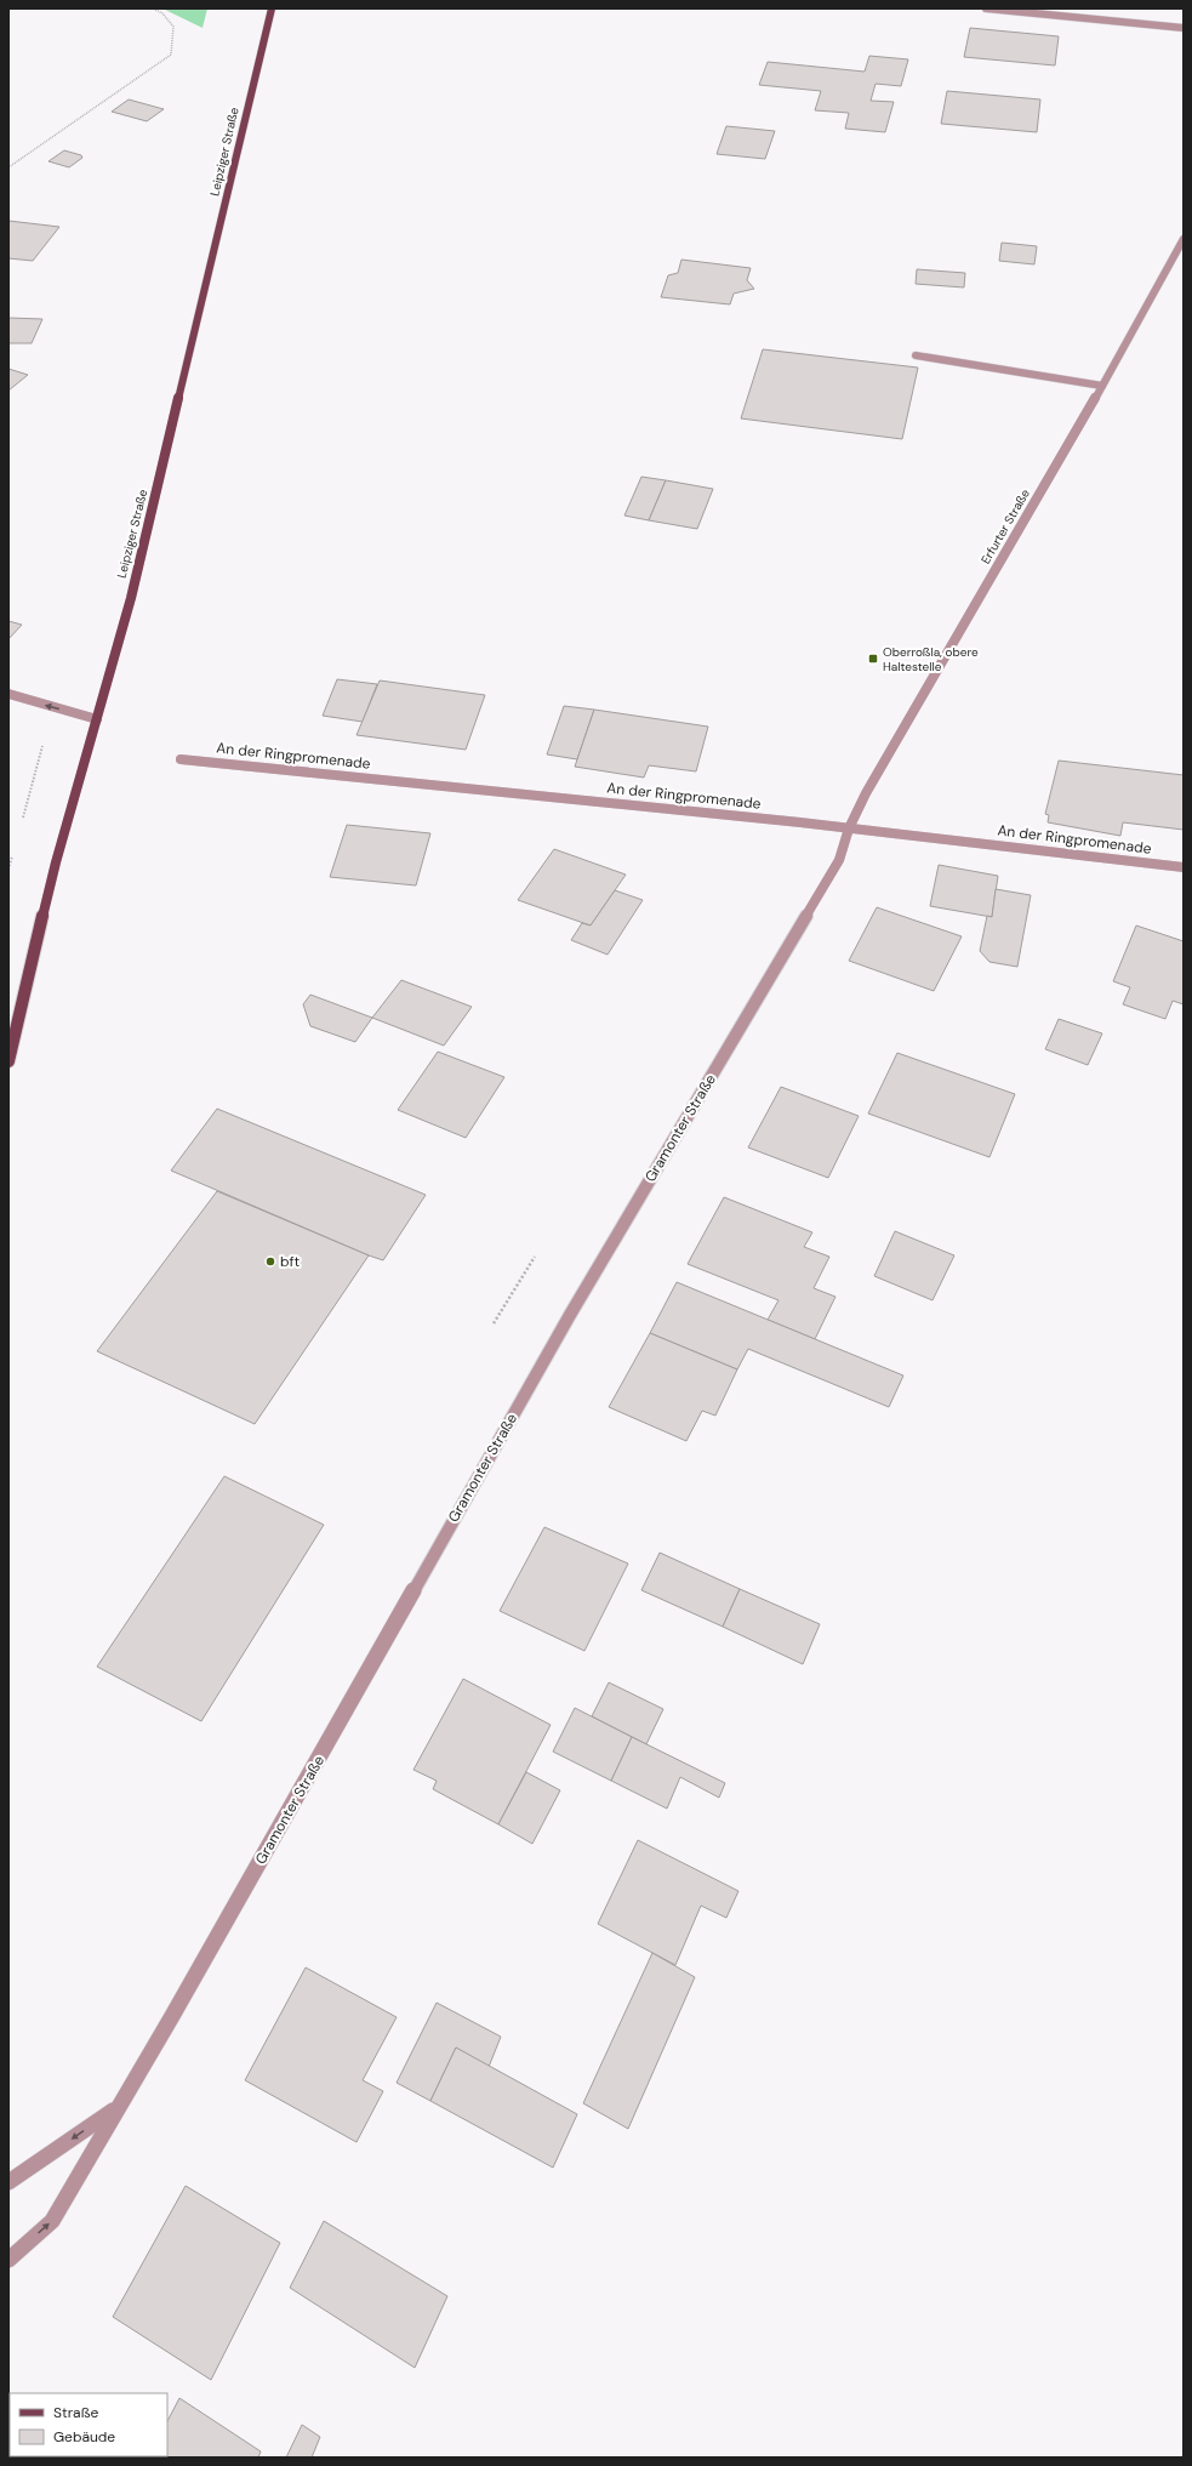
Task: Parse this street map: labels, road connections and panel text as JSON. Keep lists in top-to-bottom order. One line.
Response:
{"streets":{"main road":["Leipziger Straße"],"street":["Erfurter Straße","An der Ringpromenade","Gramonter Straße"]},"crossings":[["Erfurter Straße","An der Ringpromenade"],["Erfurter Straße","Gramonter Straße"],["An der Ringpromenade","Gramonter Straße"]],"places":{"transit":["Oberroßla, obere Haltestelle"],"other":["bft"]},"legend":["Straße","Gebäude"]}
